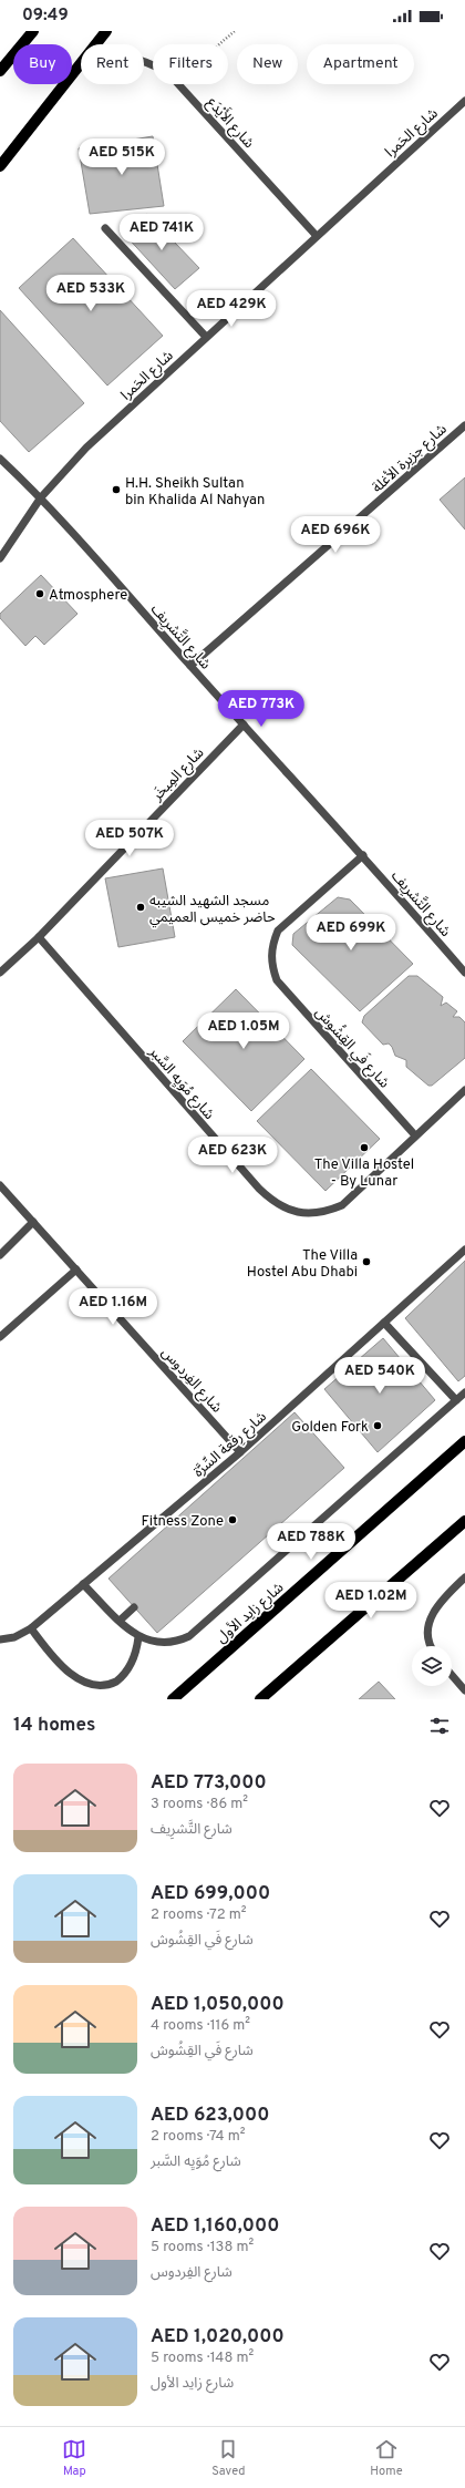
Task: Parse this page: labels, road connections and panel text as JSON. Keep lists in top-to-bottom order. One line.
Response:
{"streets":{"main road":["شارع زايد الأول"],"street":["شارع الأَيْدَع","شارع الحَمرا","شارع جزيرة الأغلة","شارع التَّشرِيف","شارع المِبخَر","شارع فَي القِشُوش","شارع مُوَيِه السَّبر","شارع الفِردوس","شارع رِقعة السِّرَّة"]},"crossings":[["شارع الأَيْدَع","شارع الحَمرا"],["شارع الحَمرا","شارع التَّشرِيف"],["شارع جزيرة الأغلة","شارع التَّشرِيف"],["شارع التَّشرِيف","شارع المِبخَر"],["شارع التَّشرِيف","شارع فَي القِشُوش"],["شارع المِبخَر","شارع مُوَيِه السَّبر"],["شارع فَي القِشُوش","شارع مُوَيِه السَّبر"],["شارع الفِردوس","شارع رِقعة السِّرَّة"]],"places":["H.H. Sheikh Sultan bin Khalida Al Nahyan","Atmosphere","مسجد الشهيد الشيبه حاضر خميس العميمي","The Villa Hostel - By Lunar","The Villa Hostel Abu Dhabi","Golden Fork","Fitness Zone"],"page":{"status":"09:49","chip":["Buy","Rent","Filters","New","Apartment"],"price":["AED 515K","AED 741K","AED 533K","AED 429K","AED 696K","AED 773K","AED 507K","AED 699K","AED 1.05M","AED 623K","AED 1.16M","AED 540K","AED 788K","AED 1.02M"],"heading":"14 homes","list":[{"name":"AED 773,000","note":"3 rooms · 86 m² · شارع التَّشرِيف"},{"name":"AED 699,000","note":"2 rooms · 72 m² · شارع فَي القِشُوش"},{"name":"AED 1,050,000","note":"4 rooms · 116 m² · شارع فَي القِشُوش"},{"name":"AED 623,000","note":"2 rooms · 74 m² · شارع مُوَيِه السَّبر"},{"name":"AED 1,160,000","note":"5 rooms · 138 m² · شارع الفِردوس"},{"name":"AED 1,020,000","note":"5 rooms · 148 m² · شارع زايد الأول"}],"tabs":["Map","Saved","Home"]}}
